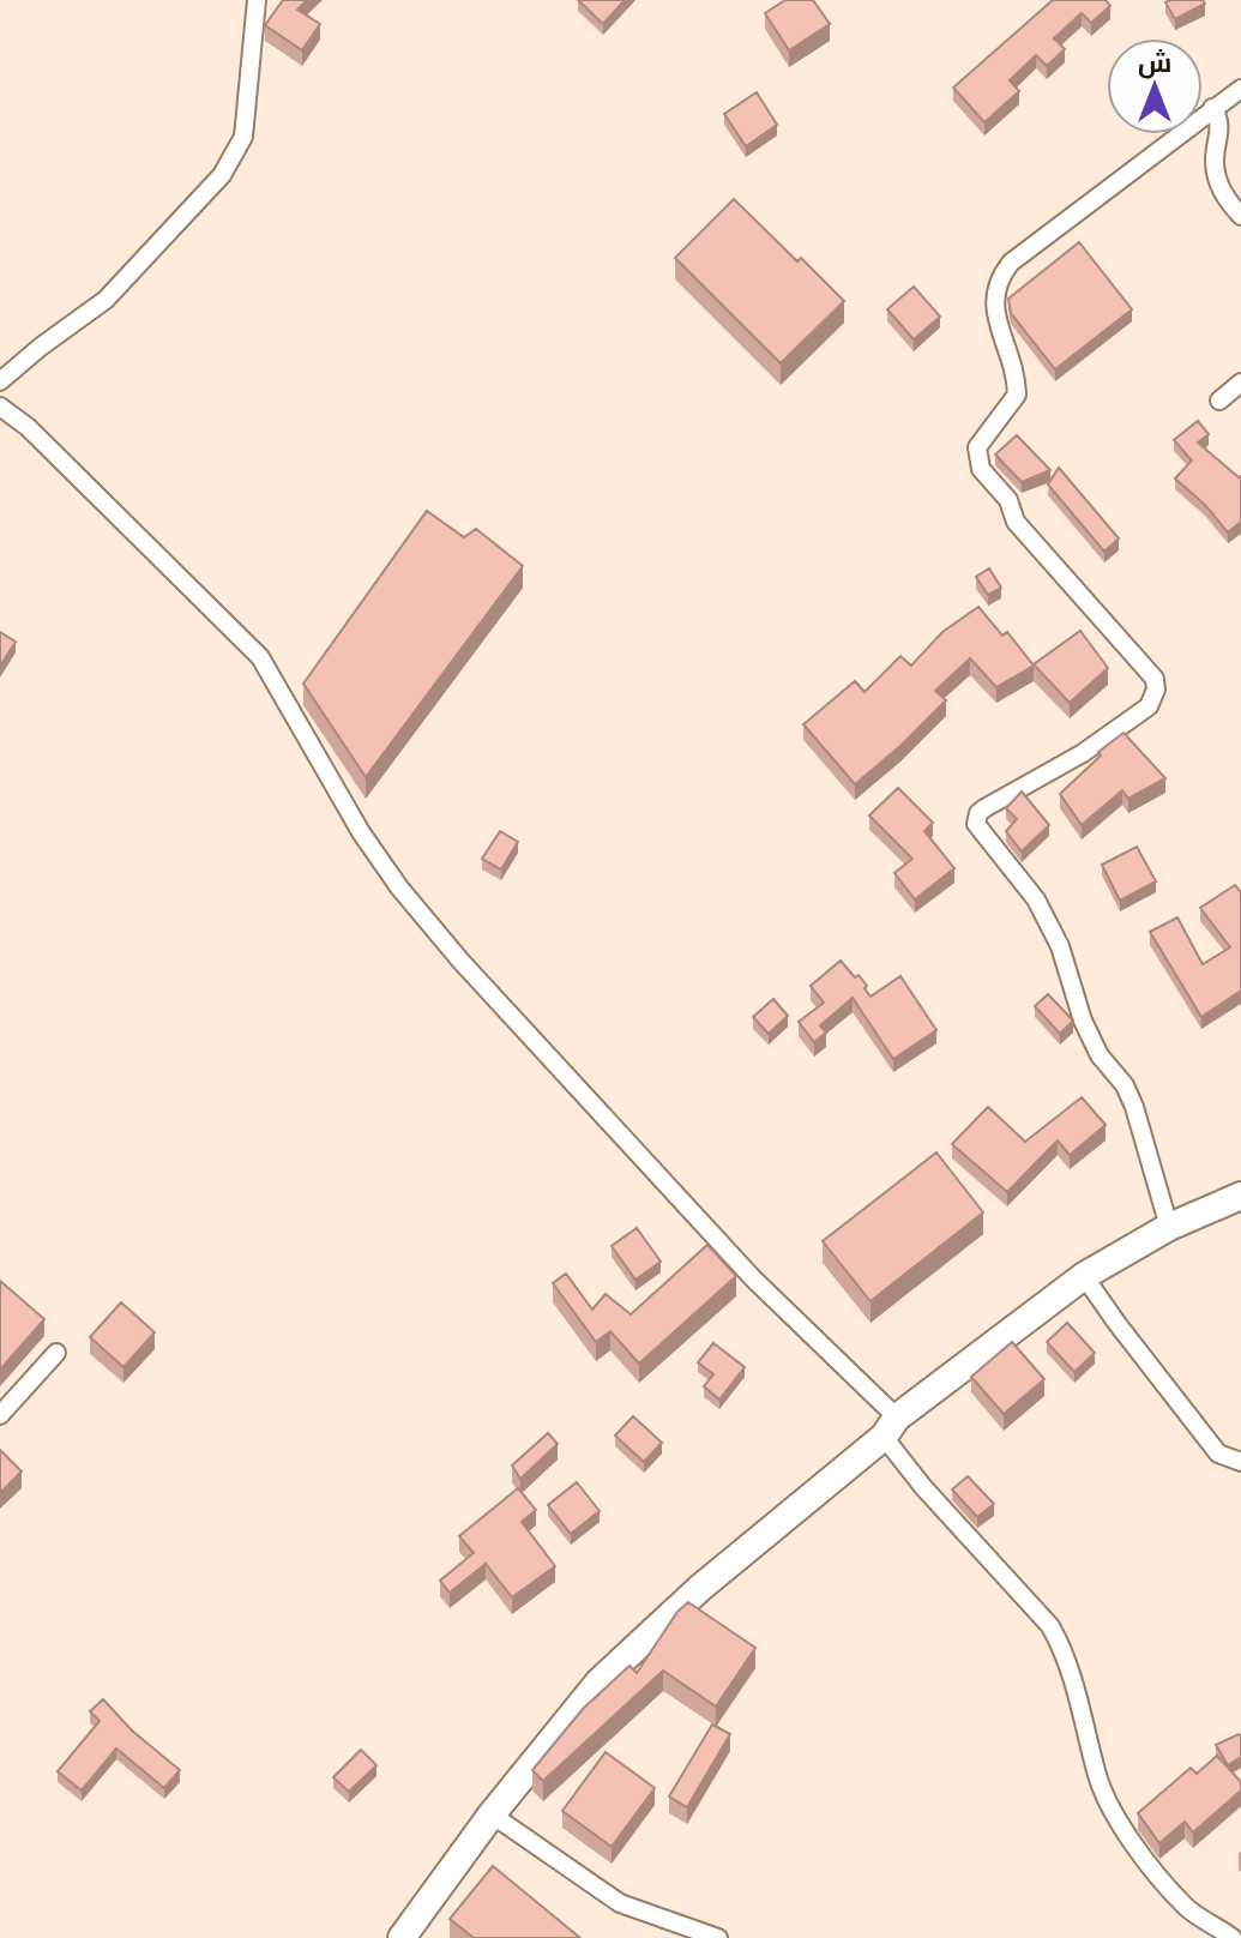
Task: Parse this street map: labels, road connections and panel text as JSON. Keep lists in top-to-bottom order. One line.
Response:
{"north":"top"}
